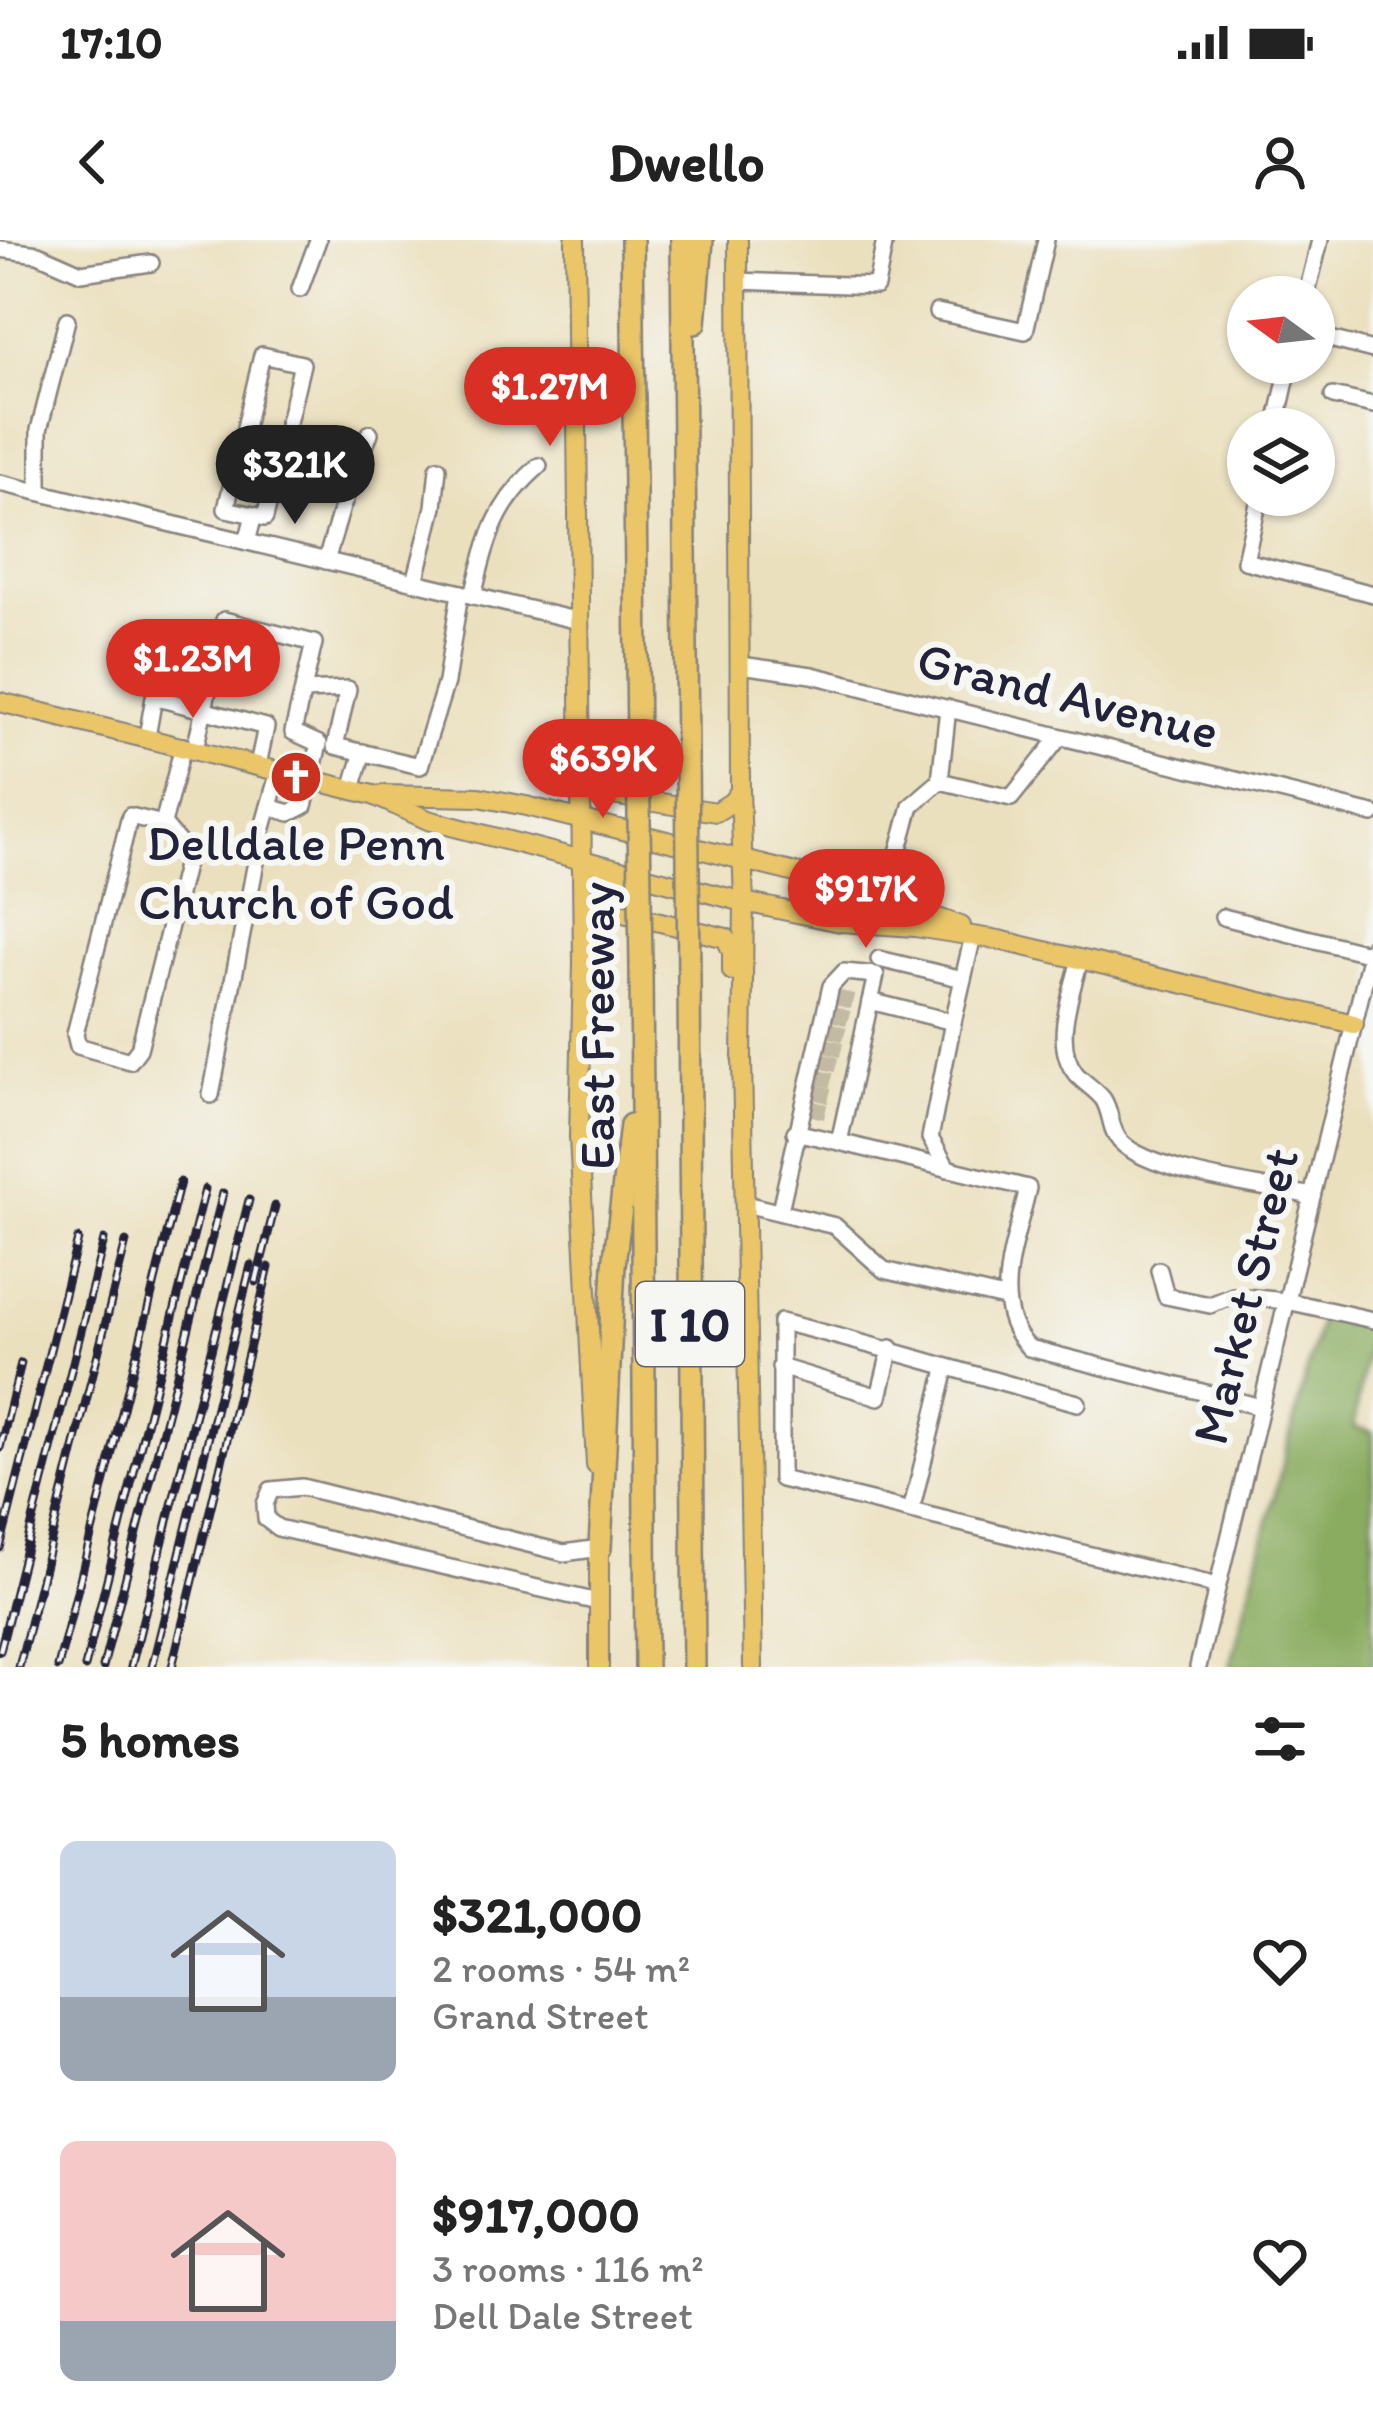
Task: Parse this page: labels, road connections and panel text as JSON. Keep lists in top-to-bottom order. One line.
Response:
{"streets":{"highway":["East Freeway","I 10"],"street":["Grand Avenue","Market Street"]},"places":{"church":["Delldale Penn Church of God"]},"north":"left","page":{"status":"17:10","header":"Dwello","price":["$1.27M","$321K","$1.23M","$639K","$917K"],"heading":"5 homes","list":[{"name":"$321,000","note":"2 rooms · 54 m² · Grand Street"},{"name":"$917,000","note":"3 rooms · 116 m² · Dell Dale Street"}]}}
